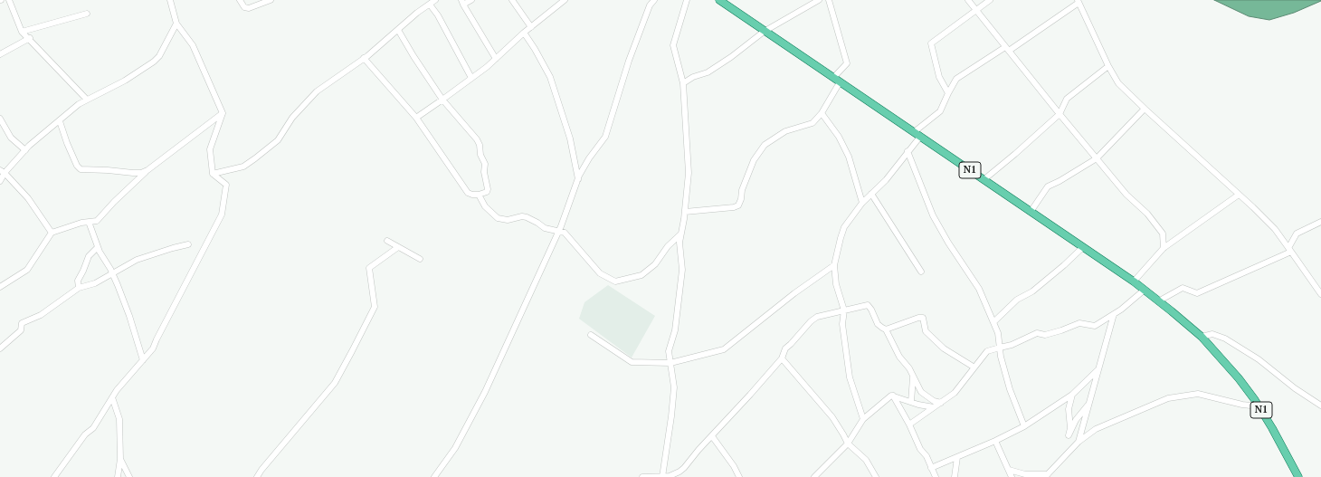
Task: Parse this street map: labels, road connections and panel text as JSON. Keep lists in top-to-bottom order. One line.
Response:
{"streets":{"main road":["N1"]}}
